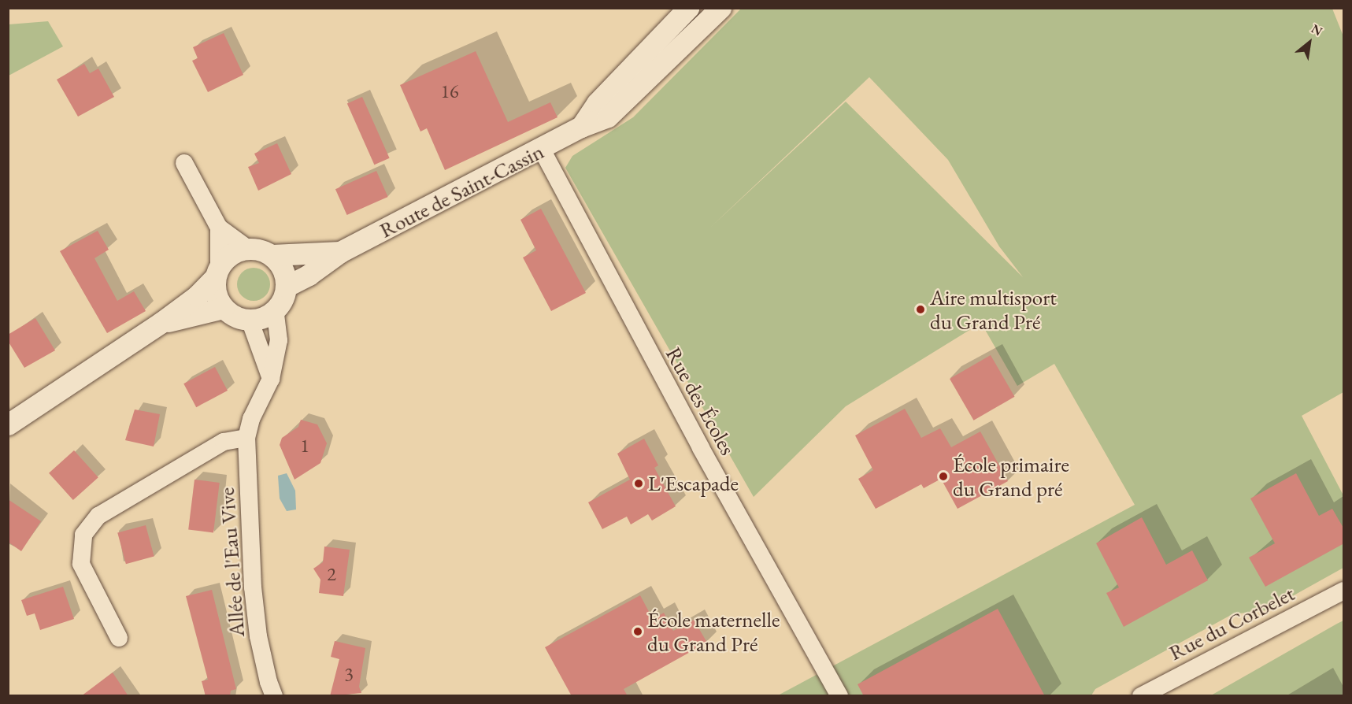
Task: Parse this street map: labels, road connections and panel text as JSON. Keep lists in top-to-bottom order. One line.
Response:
{"streets":{"street":["Route de Saint-Cassin","Rue des Écoles","Allée de l'Eau Vive","Rue du Corbelet"]},"crossings":[["Route de Saint-Cassin","Rue des Écoles"],["Route de Saint-Cassin","Allée de l'Eau Vive"]],"places":["Aire multisport du Grand Pré","École primaire du Grand pré","L'Escapade","École maternelle du Grand Pré"],"house_numbers":["16","1","2","3"],"north":"top right"}
